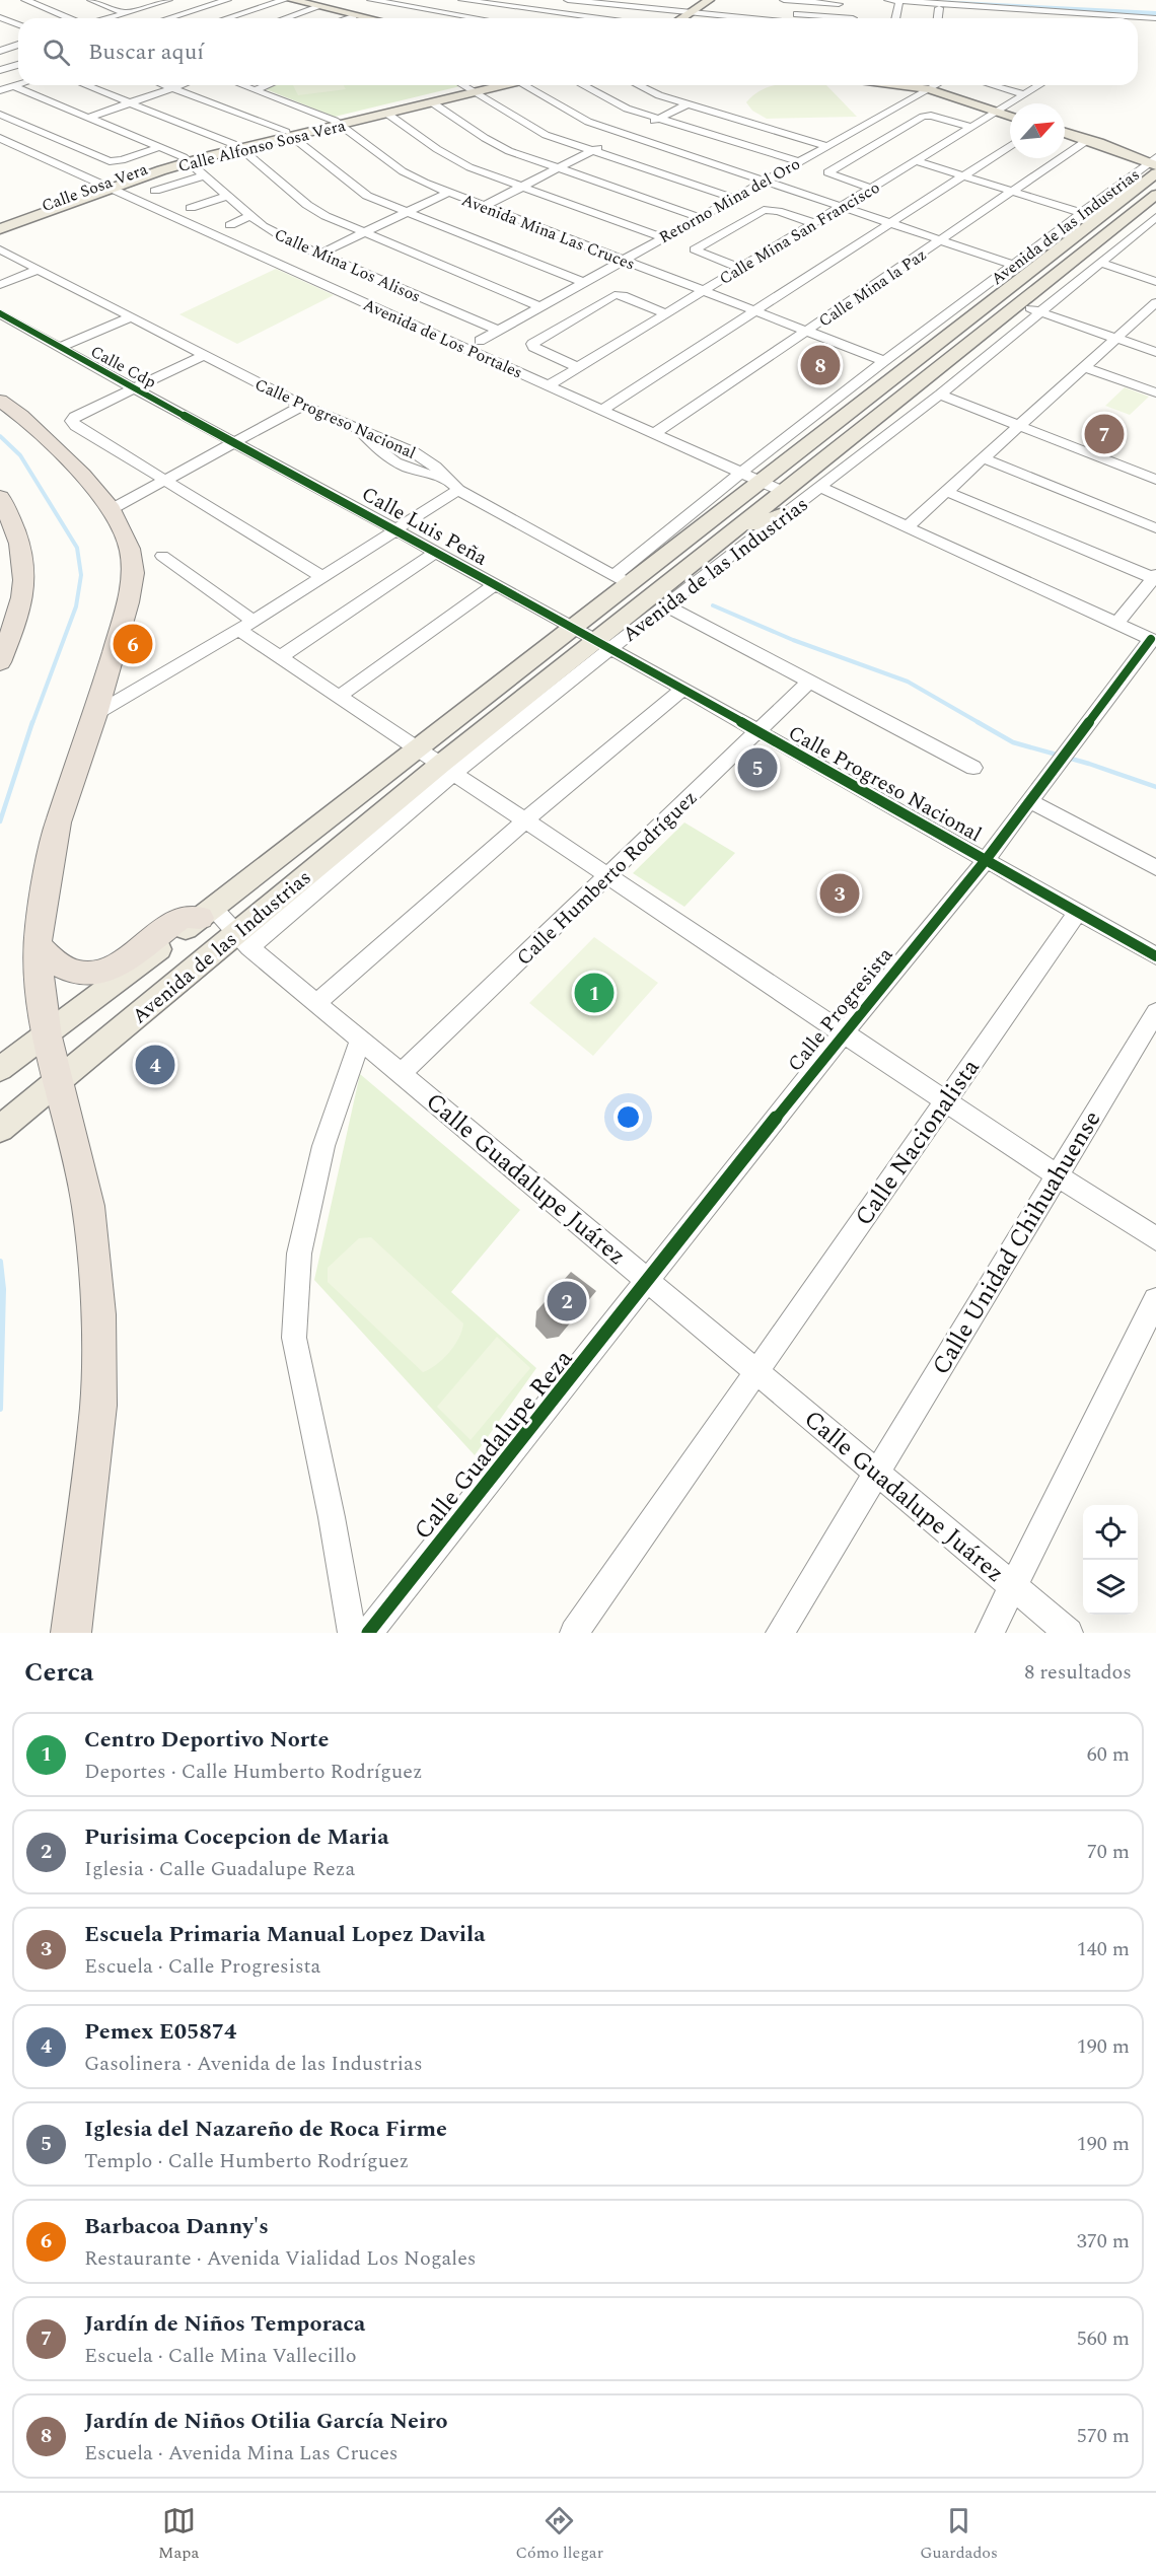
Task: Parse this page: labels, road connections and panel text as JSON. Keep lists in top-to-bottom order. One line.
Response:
{"streets":{"main road":["Calle Alfonso Sosa Vera","Calle Sosa Vera","Avenida de las Industrias"],"street":["Retorno Mina del Oro","Avenida Mina Las Cruces","Calle Mina San Francisco","Calle Mina Los Alisos","Calle Mina la Paz","Avenida de Los Portales","Calle Cdp","Calle Progreso Nacional","Calle Luis Peña","Calle Humberto Rodríguez","Calle Progresista","Calle Nacionalista","Calle Guadalupe Juárez","Calle Unidad Chihuahuense","Calle Guadalupe Reza"]},"crossings":[["Calle Alfonso Sosa Vera","Calle Sosa Vera"],["Calle Alfonso Sosa Vera","Avenida Mina Las Cruces"],["Calle Alfonso Sosa Vera","Calle Mina Los Alisos"],["Calle Alfonso Sosa Vera","Avenida de Los Portales"],["Calle Sosa Vera","Avenida de Los Portales"],["Retorno Mina del Oro","Avenida Mina Las Cruces"],["Retorno Mina del Oro","Calle Mina Los Alisos"],["Avenida de las Industrias","Avenida Mina Las Cruces"],["Avenida de las Industrias","Avenida de Los Portales"],["Avenida de las Industrias","Calle Progreso Nacional"],["Avenida de las Industrias","Calle Luis Peña"],["Avenida de las Industrias","Calle Guadalupe Juárez"],["Avenida Mina Las Cruces","Calle Mina San Francisco"],["Avenida Mina Las Cruces","Calle Mina la Paz"],["Calle Mina San Francisco","Avenida de Los Portales"],["Calle Mina la Paz","Avenida de Los Portales"],["Calle Cdp","Calle Luis Peña"],["Calle Progreso Nacional","Calle Luis Peña"],["Calle Progreso Nacional","Calle Humberto Rodríguez"],["Calle Progreso Nacional","Calle Progresista"],["Calle Progreso Nacional","Calle Nacionalista"],["Calle Humberto Rodríguez","Calle Guadalupe Juárez"],["Calle Progresista","Calle Guadalupe Juárez"],["Calle Progresista","Calle Guadalupe Reza"],["Calle Nacionalista","Calle Guadalupe Juárez"],["Calle Guadalupe Juárez","Calle Unidad Chihuahuense"],["Calle Guadalupe Juárez","Calle Guadalupe Reza"]],"north":"top right","page":{"search":"Buscar aquí","pins":["8","7","6","5","3","1","4","2"],"heading":["Cerca","8 resultados"],"list":[{"mark":"1","name":"Centro Deportivo Norte","note":"Deportes · Calle Humberto Rodríguez","value":"60 m"},{"mark":"2","name":"Purisima Cocepcion de Maria","note":"Iglesia · Calle Guadalupe Reza","value":"70 m"},{"mark":"3","name":"Escuela Primaria Manual Lopez Davila","note":"Escuela · Calle Progresista","value":"140 m"},{"mark":"4","name":"Pemex E05874","note":"Gasolinera · Avenida de las Industrias","value":"190 m"},{"mark":"5","name":"Iglesia del Nazareño de Roca Firme","note":"Templo · Calle Humberto Rodríguez","value":"190 m"},{"mark":"6","name":"Barbacoa Danny's","note":"Restaurante · Avenida Vialidad Los Nogales","value":"370 m"},{"mark":"7","name":"Jardín de Niños Temporaca","note":"Escuela · Calle Mina Vallecillo","value":"560 m"},{"mark":"8","name":"Jardín de Niños Otilia García Neiro","note":"Escuela · Avenida Mina Las Cruces","value":"570 m"}],"nav":["Mapa","Cómo llegar","Guardados"]}}
